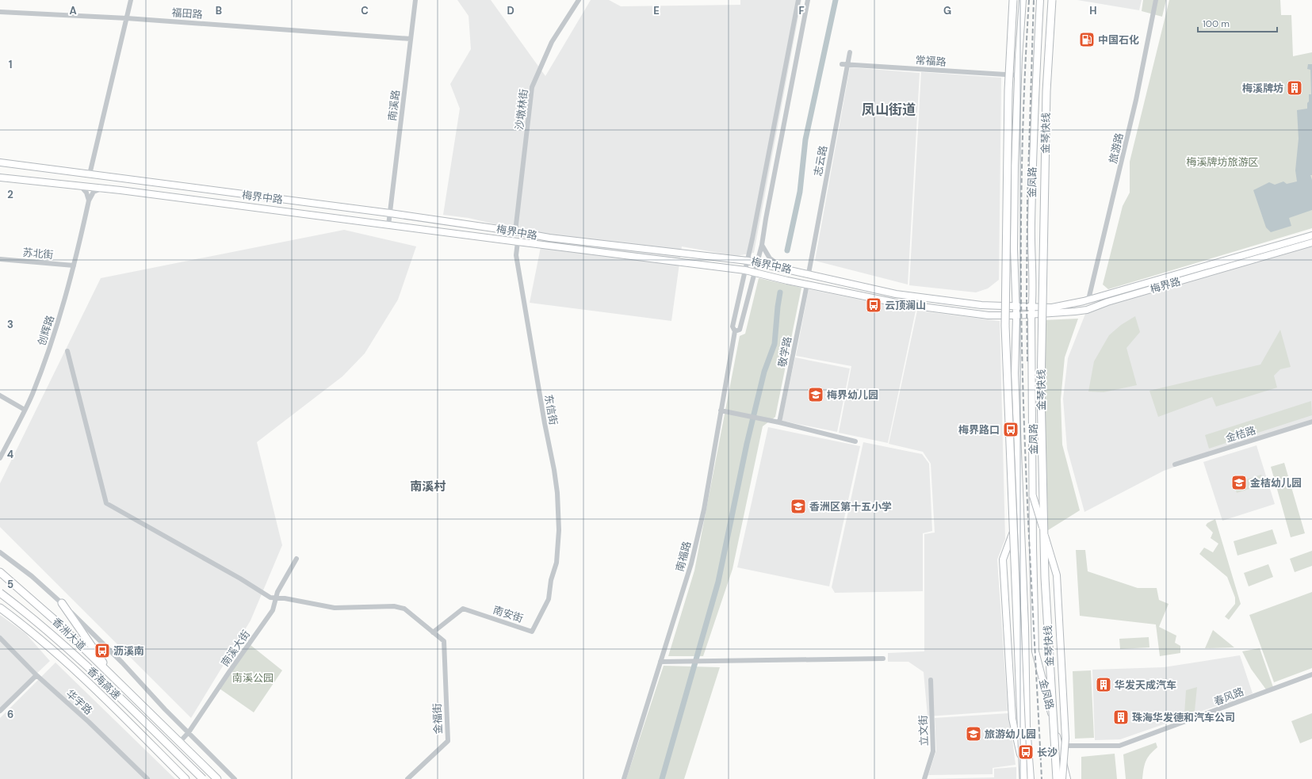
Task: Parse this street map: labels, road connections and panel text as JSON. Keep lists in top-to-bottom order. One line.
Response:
{"streets":{"highway":["金琴快线","香洲大道","香海高速"],"main road":["金凤路","梅界中路","梅界路"],"street":["福田路","常福路","南溪路","沙墩林街","旅游路","志云路","苏北街","创辉路","敬学路","东信街","金桔路","南福路","南安街","南溪大街","春风路","华宇路","金福街","立文街"]},"crossings":[["福田路","南溪路"],["常福路","志云路"],["常福路","金凤路"],["南溪路","梅界中路"],["沙墩林街","梅界中路"],["旅游路","梅界中路"],["志云路","梅界中路"],["金凤路","梅界中路"],["金凤路","梅界路"],["金凤路","春风路"],["梅界中路","梅界路"],["梅界中路","敬学路"],["梅界中路","东信街"],["苏北街","创辉路"],["东信街","南安街"],["南安街","金福街"],["香洲大道","南溪大街"]],"districts":["凤山街道","南溪村"],"parks":["梅溪牌坊旅游区","南溪公园"],"places":{"fuel station":["中国石化"],"building":["梅溪牌坊","华发天成汽车","珠海华发德和汽车公司"],"bus stop":["云顶澜山","梅界路口","沥溪南","长沙"],"school or university":["梅界幼儿园","金桔幼儿园","香洲区第十五小学","旅游幼儿园"]},"scale_bar":"100 m","grid":{"columns":["A","B","C","D","E","F","G","H"],"rows":["1","2","3","4","5","6"]}}
